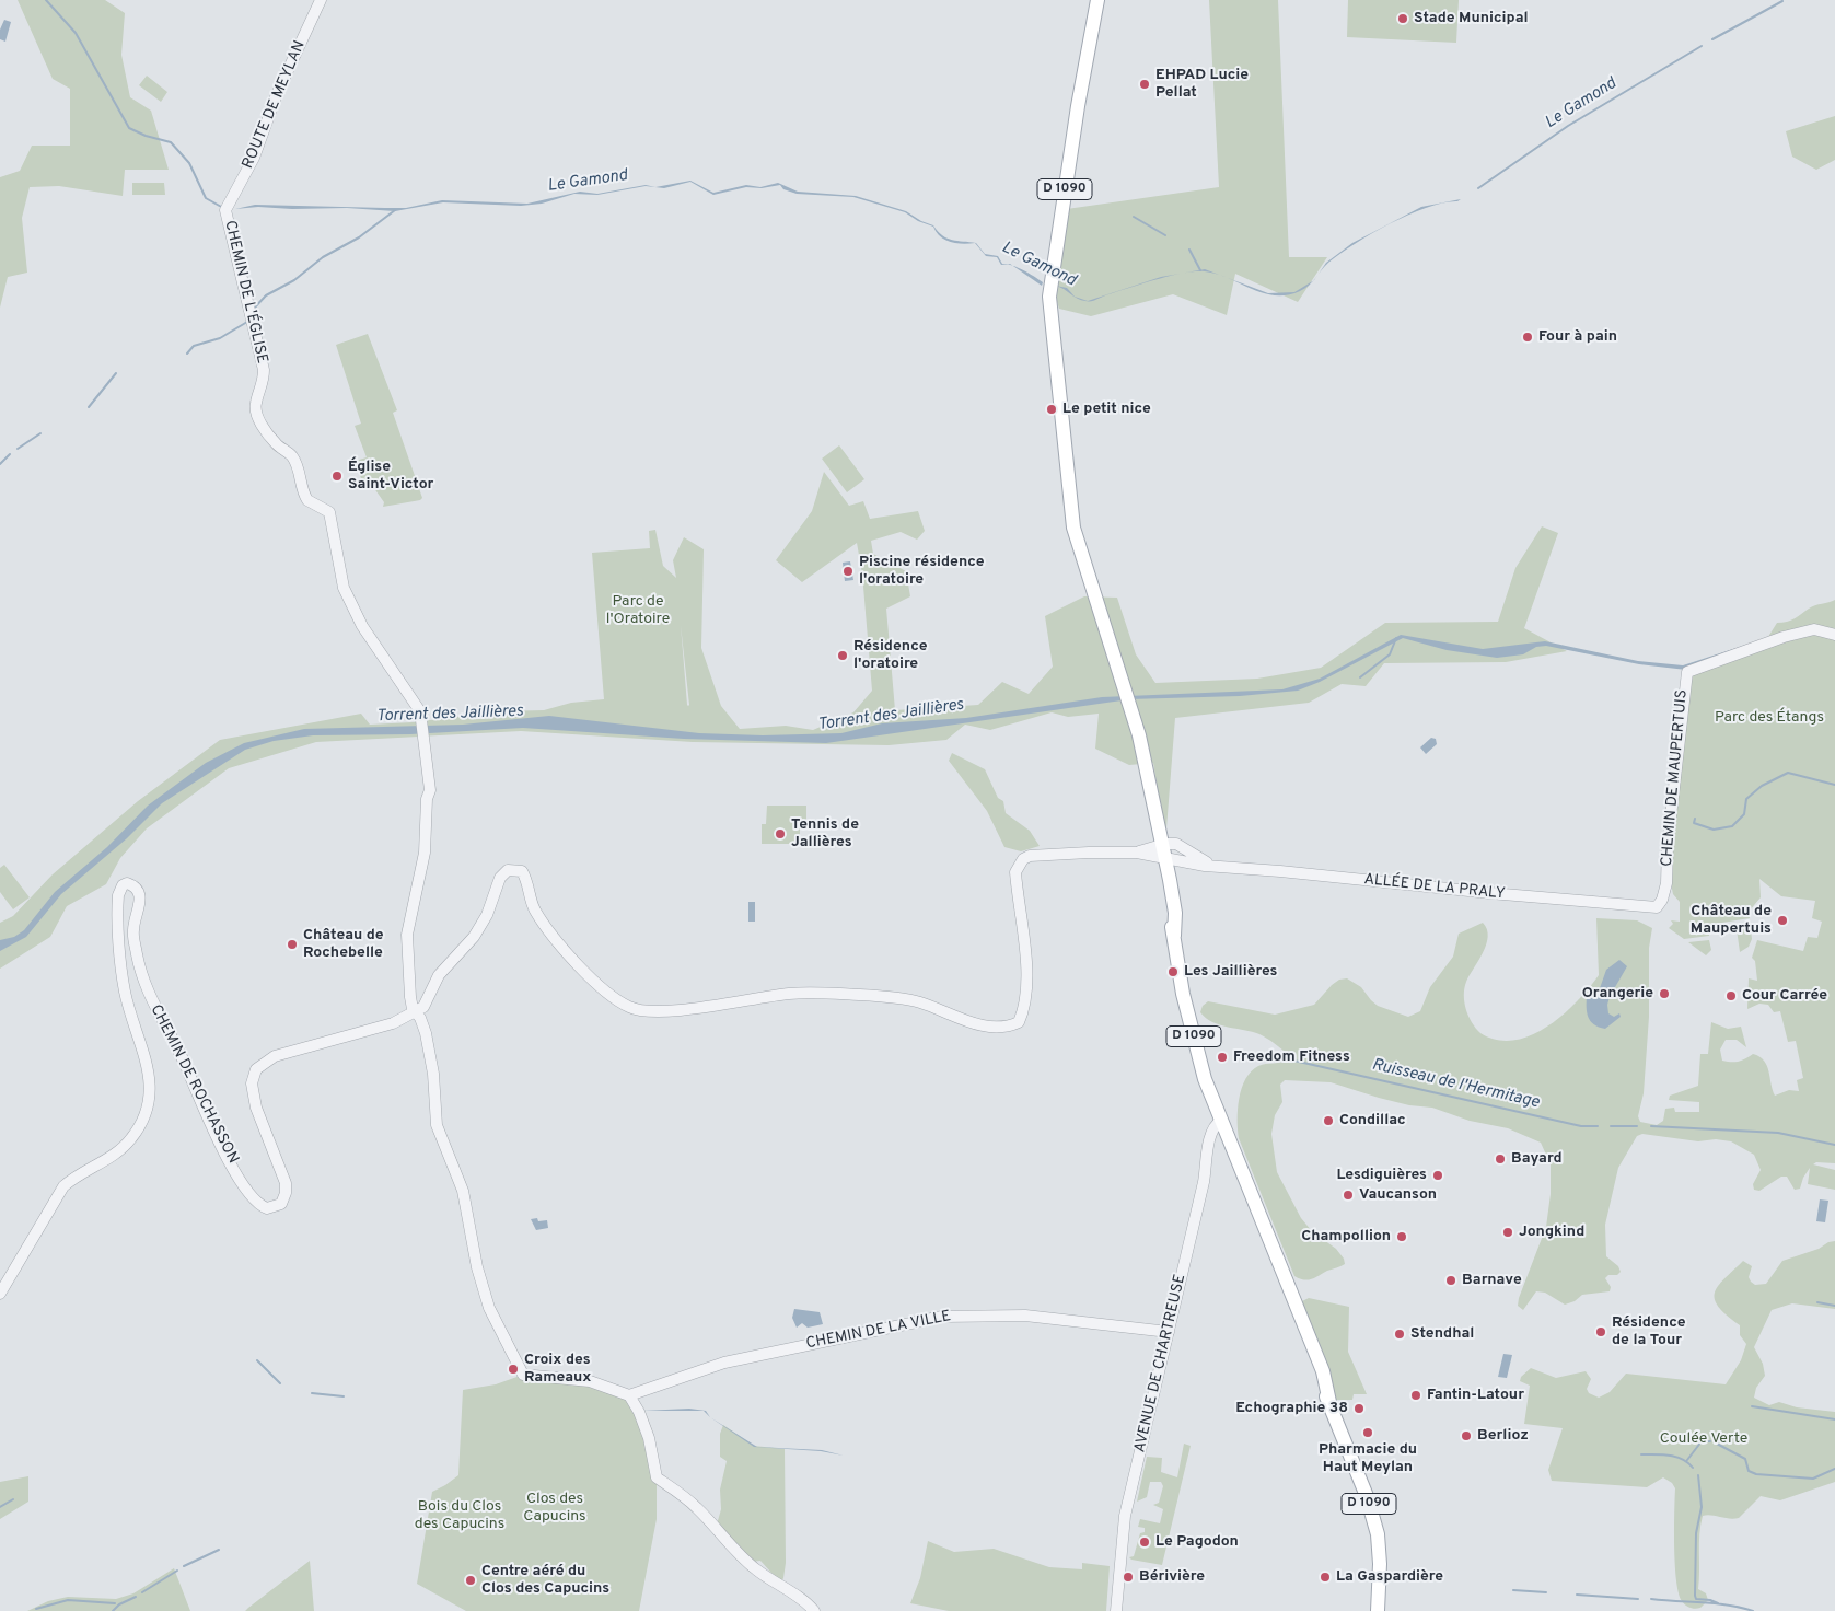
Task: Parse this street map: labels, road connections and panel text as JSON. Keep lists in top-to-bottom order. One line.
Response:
{"streets":{"main road":["D 1090"],"street":["ROUTE DE MEYLAN","CHEMIN DE L'ÉGLISE","CHEMIN DE MAUPERTUIS","ALLÉE DE LA PRALY","CHEMIN DE ROCHASSON","CHEMIN DE LA VILLE","AVENUE DE CHARTREUSE"]},"crossings":[["ROUTE DE MEYLAN","CHEMIN DE L'ÉGLISE"],["D 1090","ALLÉE DE LA PRALY"],["D 1090","AVENUE DE CHARTREUSE"],["CHEMIN DE L'ÉGLISE","CHEMIN DE ROCHASSON"],["CHEMIN DE MAUPERTUIS","ALLÉE DE LA PRALY"],["CHEMIN DE LA VILLE","AVENUE DE CHARTREUSE"]],"water":["Le Gamond","Torrent des Jaillières","Ruisseau de l'Hermitage"],"parks":["Parc de l'Oratoire","Parc des Étangs","Coulée Verte","Clos des Capucins","Bois du Clos des Capucins"],"places":["Stade Municipal","EHPAD Lucie Pellat","Four à pain","Le petit nice","Église Saint-Victor","Piscine résidence l'oratoire","Résidence l'oratoire","Tennis de Jallières","Château de Maupertuis","Château de Rochebelle","Les Jaillières","Orangerie","Cour Carrée","Freedom Fitness","Condillac","Bayard","Lesdiguières","Vaucanson","Jongkind","Champollion","Barnave","Résidence de la Tour","Stendhal","Croix des Rameaux","Fantin-Latour","Echographie 38","Pharmacie du Haut Meylan","Berlioz","Le Pagodon","Bérivière","La Gaspardière","Centre aéré du Clos des Capucins"]}
